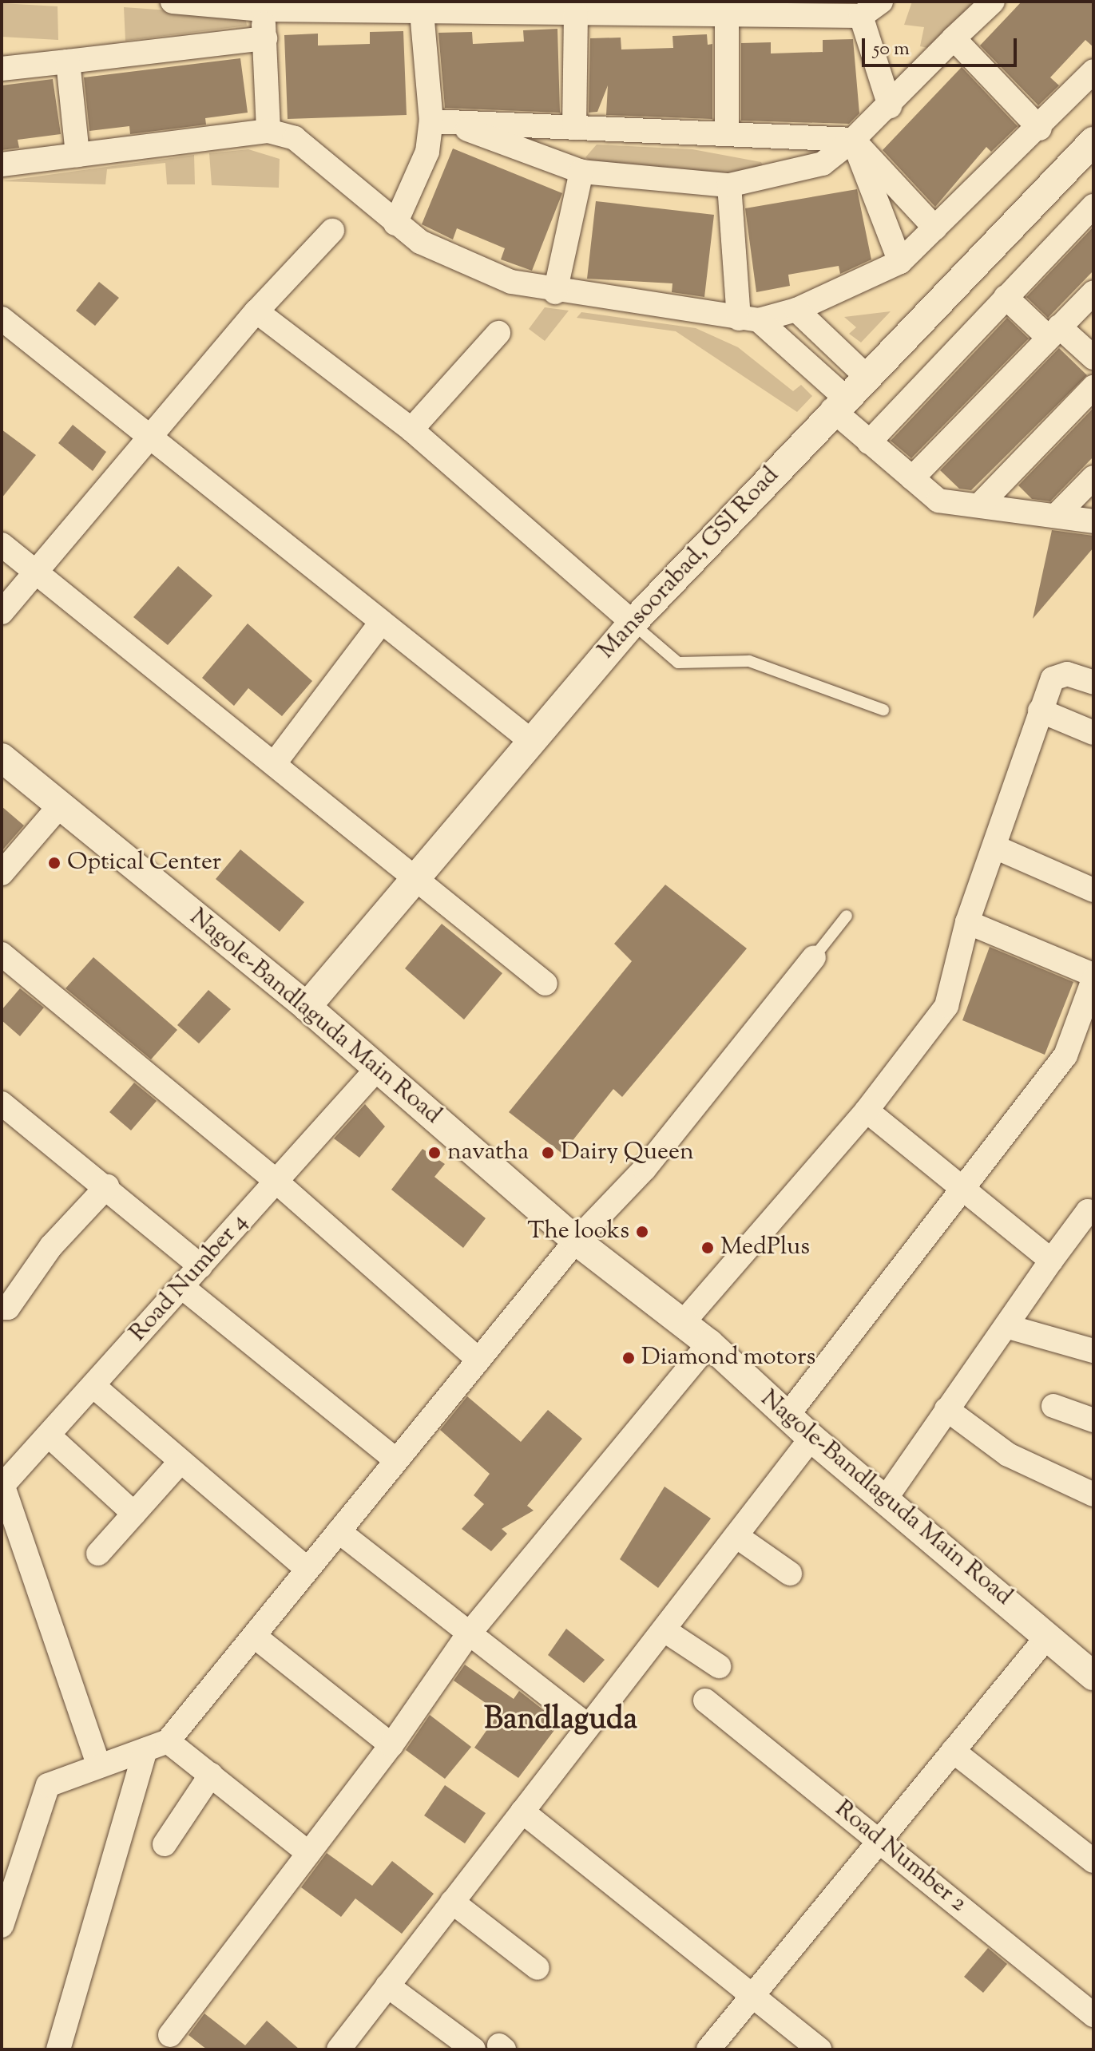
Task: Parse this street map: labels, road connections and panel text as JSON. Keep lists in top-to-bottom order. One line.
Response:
{"streets":{"street":["Mansoorabad, GSI Road","Nagole-Bandlaguda Main Road","Road Number 4","Road Number 2"]},"crossings":[["Mansoorabad, GSI Road","Nagole-Bandlaguda Main Road"],["Nagole-Bandlaguda Main Road","Road Number 4"]],"districts":["Bandlaguda"],"places":["Optical Center","navatha","Dairy Queen","The looks","MedPlus","Diamond motors"],"scale_bar":"50 m"}
